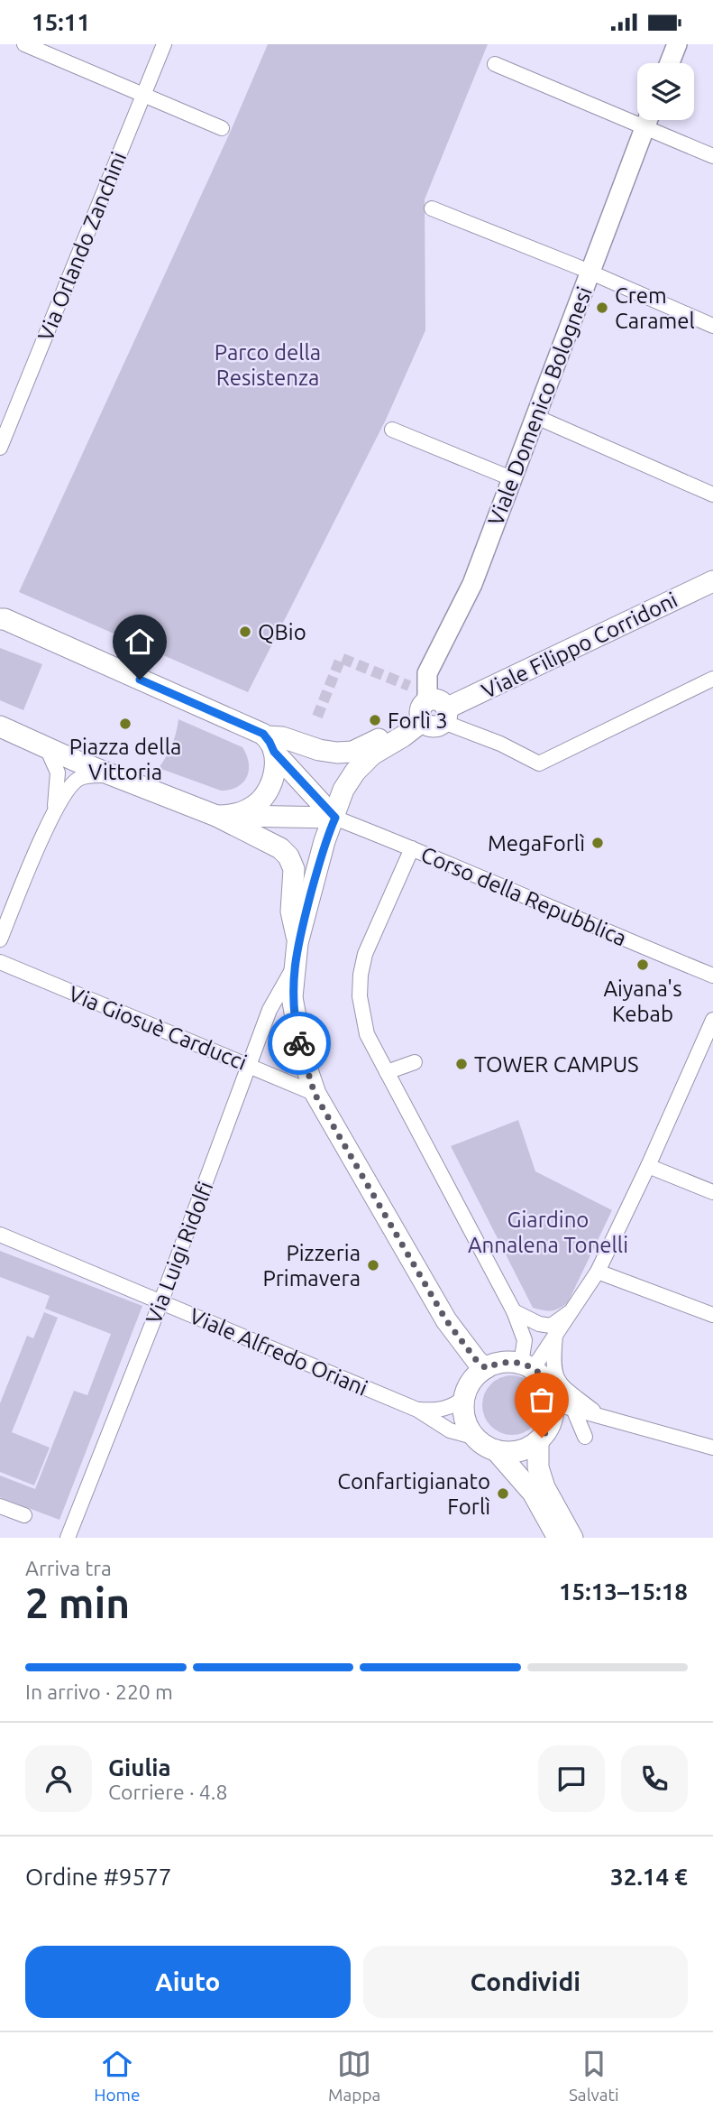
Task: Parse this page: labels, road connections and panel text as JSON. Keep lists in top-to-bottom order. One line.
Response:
{"streets":{"main road":["Viale Filippo Corridoni"],"street":["Via Orlando Zanchini","Viale Domenico Bolognesi","Corso della Repubblica","Via Giosuè Carducci","Via Luigi Ridolfi","Viale Alfredo Oriani"]},"crossings":[["Viale Domenico Bolognesi","Viale Filippo Corridoni"],["Viale Filippo Corridoni","Corso della Repubblica"],["Via Giosuè Carducci","Via Luigi Ridolfi"],["Via Luigi Ridolfi","Viale Alfredo Oriani"]],"parks":["Parco della Resistenza","Giardino Annalena Tonelli"],"places":["Crem Caramel","QBio","Forlì 3","Piazza della Vittoria","MegaForlì","Aiyana's Kebab","TOWER CAMPUS","Pizzeria Primavera","Confartigianato Forlì"],"page":{"status":"15:11","heading":["2 min","Arriva tra","15:13–15:18"],"panel":["Giulia","Corriere · 4.8","Ordine #9577","32.14 €"],"bar":"In arrivo · 220 m","buttons":["Aiuto","Condividi"],"tabs":["Home","Mappa","Salvati"]}}
